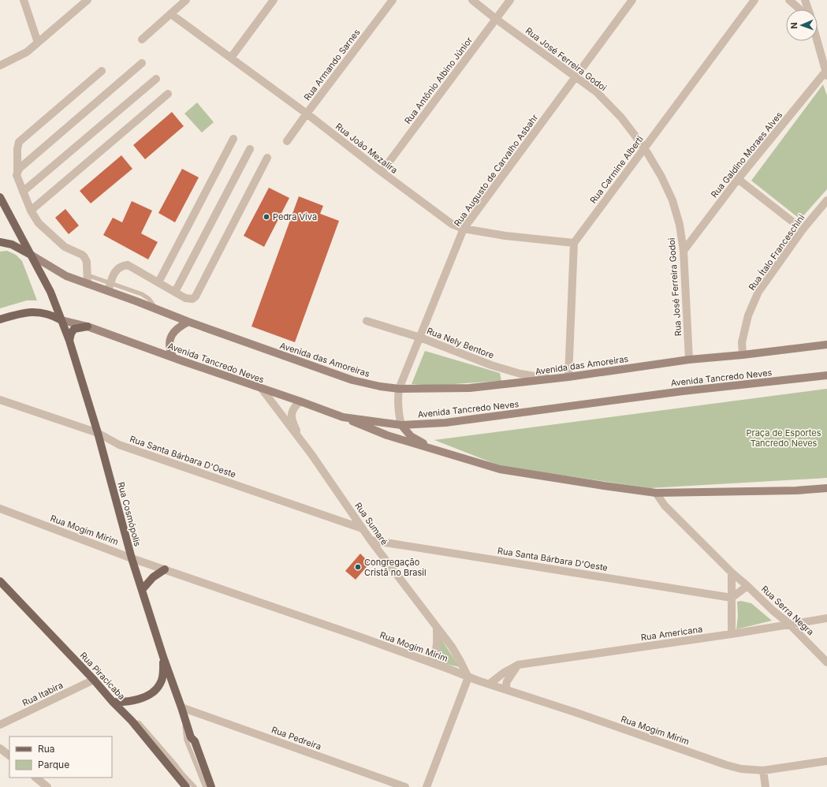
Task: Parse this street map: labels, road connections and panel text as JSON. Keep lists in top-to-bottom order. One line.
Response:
{"streets":{"main road":["Avenida das Amoreiras","Avenida Tancredo Neves","Rua Cosmópolis","Rua Piracicaba"],"street":["Rua José Ferreira Godoi","Rua Armando Sarnes","Rua Antônio Albino Júnior","Rua João Mezalira","Rua Galdino Moraes Alves","Rua Carmine Alberti","Rua Augusto de Carvalho Asbahr","Rua Ítalo Franceschini","Rua Nely Bentore","Rua Santa Bárbara D'Oeste","Rua Sumaré","Rua Mogim Mirim","Rua Serra Negra","Rua Americana","Rua Itabira","Rua Pedreira"]},"crossings":[["Rua José Ferreira Godoi","Rua Antônio Albino Júnior"],["Rua José Ferreira Godoi","Rua Galdino Moraes Alves"],["Rua José Ferreira Godoi","Rua Carmine Alberti"],["Rua José Ferreira Godoi","Rua Augusto de Carvalho Asbahr"],["Rua José Ferreira Godoi","Avenida das Amoreiras"],["Rua Armando Sarnes","Rua João Mezalira"],["Rua Antônio Albino Júnior","Rua João Mezalira"],["Rua João Mezalira","Rua Carmine Alberti"],["Rua João Mezalira","Rua Augusto de Carvalho Asbahr"],["Rua Augusto de Carvalho Asbahr","Rua Nely Bentore"],["Rua Augusto de Carvalho Asbahr","Avenida das Amoreiras"],["Rua Augusto de Carvalho Asbahr","Avenida Tancredo Neves"],["Rua Ítalo Franceschini","Avenida das Amoreiras"],["Rua Nely Bentore","Avenida das Amoreiras"],["Avenida das Amoreiras","Rua Cosmópolis"],["Avenida Tancredo Neves","Rua Cosmópolis"],["Avenida Tancredo Neves","Rua Sumaré"],["Rua Santa Bárbara D'Oeste","Rua Cosmópolis"],["Rua Santa Bárbara D'Oeste","Rua Sumaré"],["Rua Santa Bárbara D'Oeste","Rua Serra Negra"],["Rua Cosmópolis","Rua Mogim Mirim"],["Rua Cosmópolis","Rua Pedreira"],["Rua Sumaré","Rua Mogim Mirim"],["Rua Mogim Mirim","Rua Americana"],["Rua Serra Negra","Rua Americana"],["Rua Piracicaba","Rua Itabira"]],"parks":["Praça de Esportes Tancredo Neves"],"places":["Pedra Viva","Congregação Cristã no Brasil"],"legend":["Rua","Parque"],"north":"left"}
